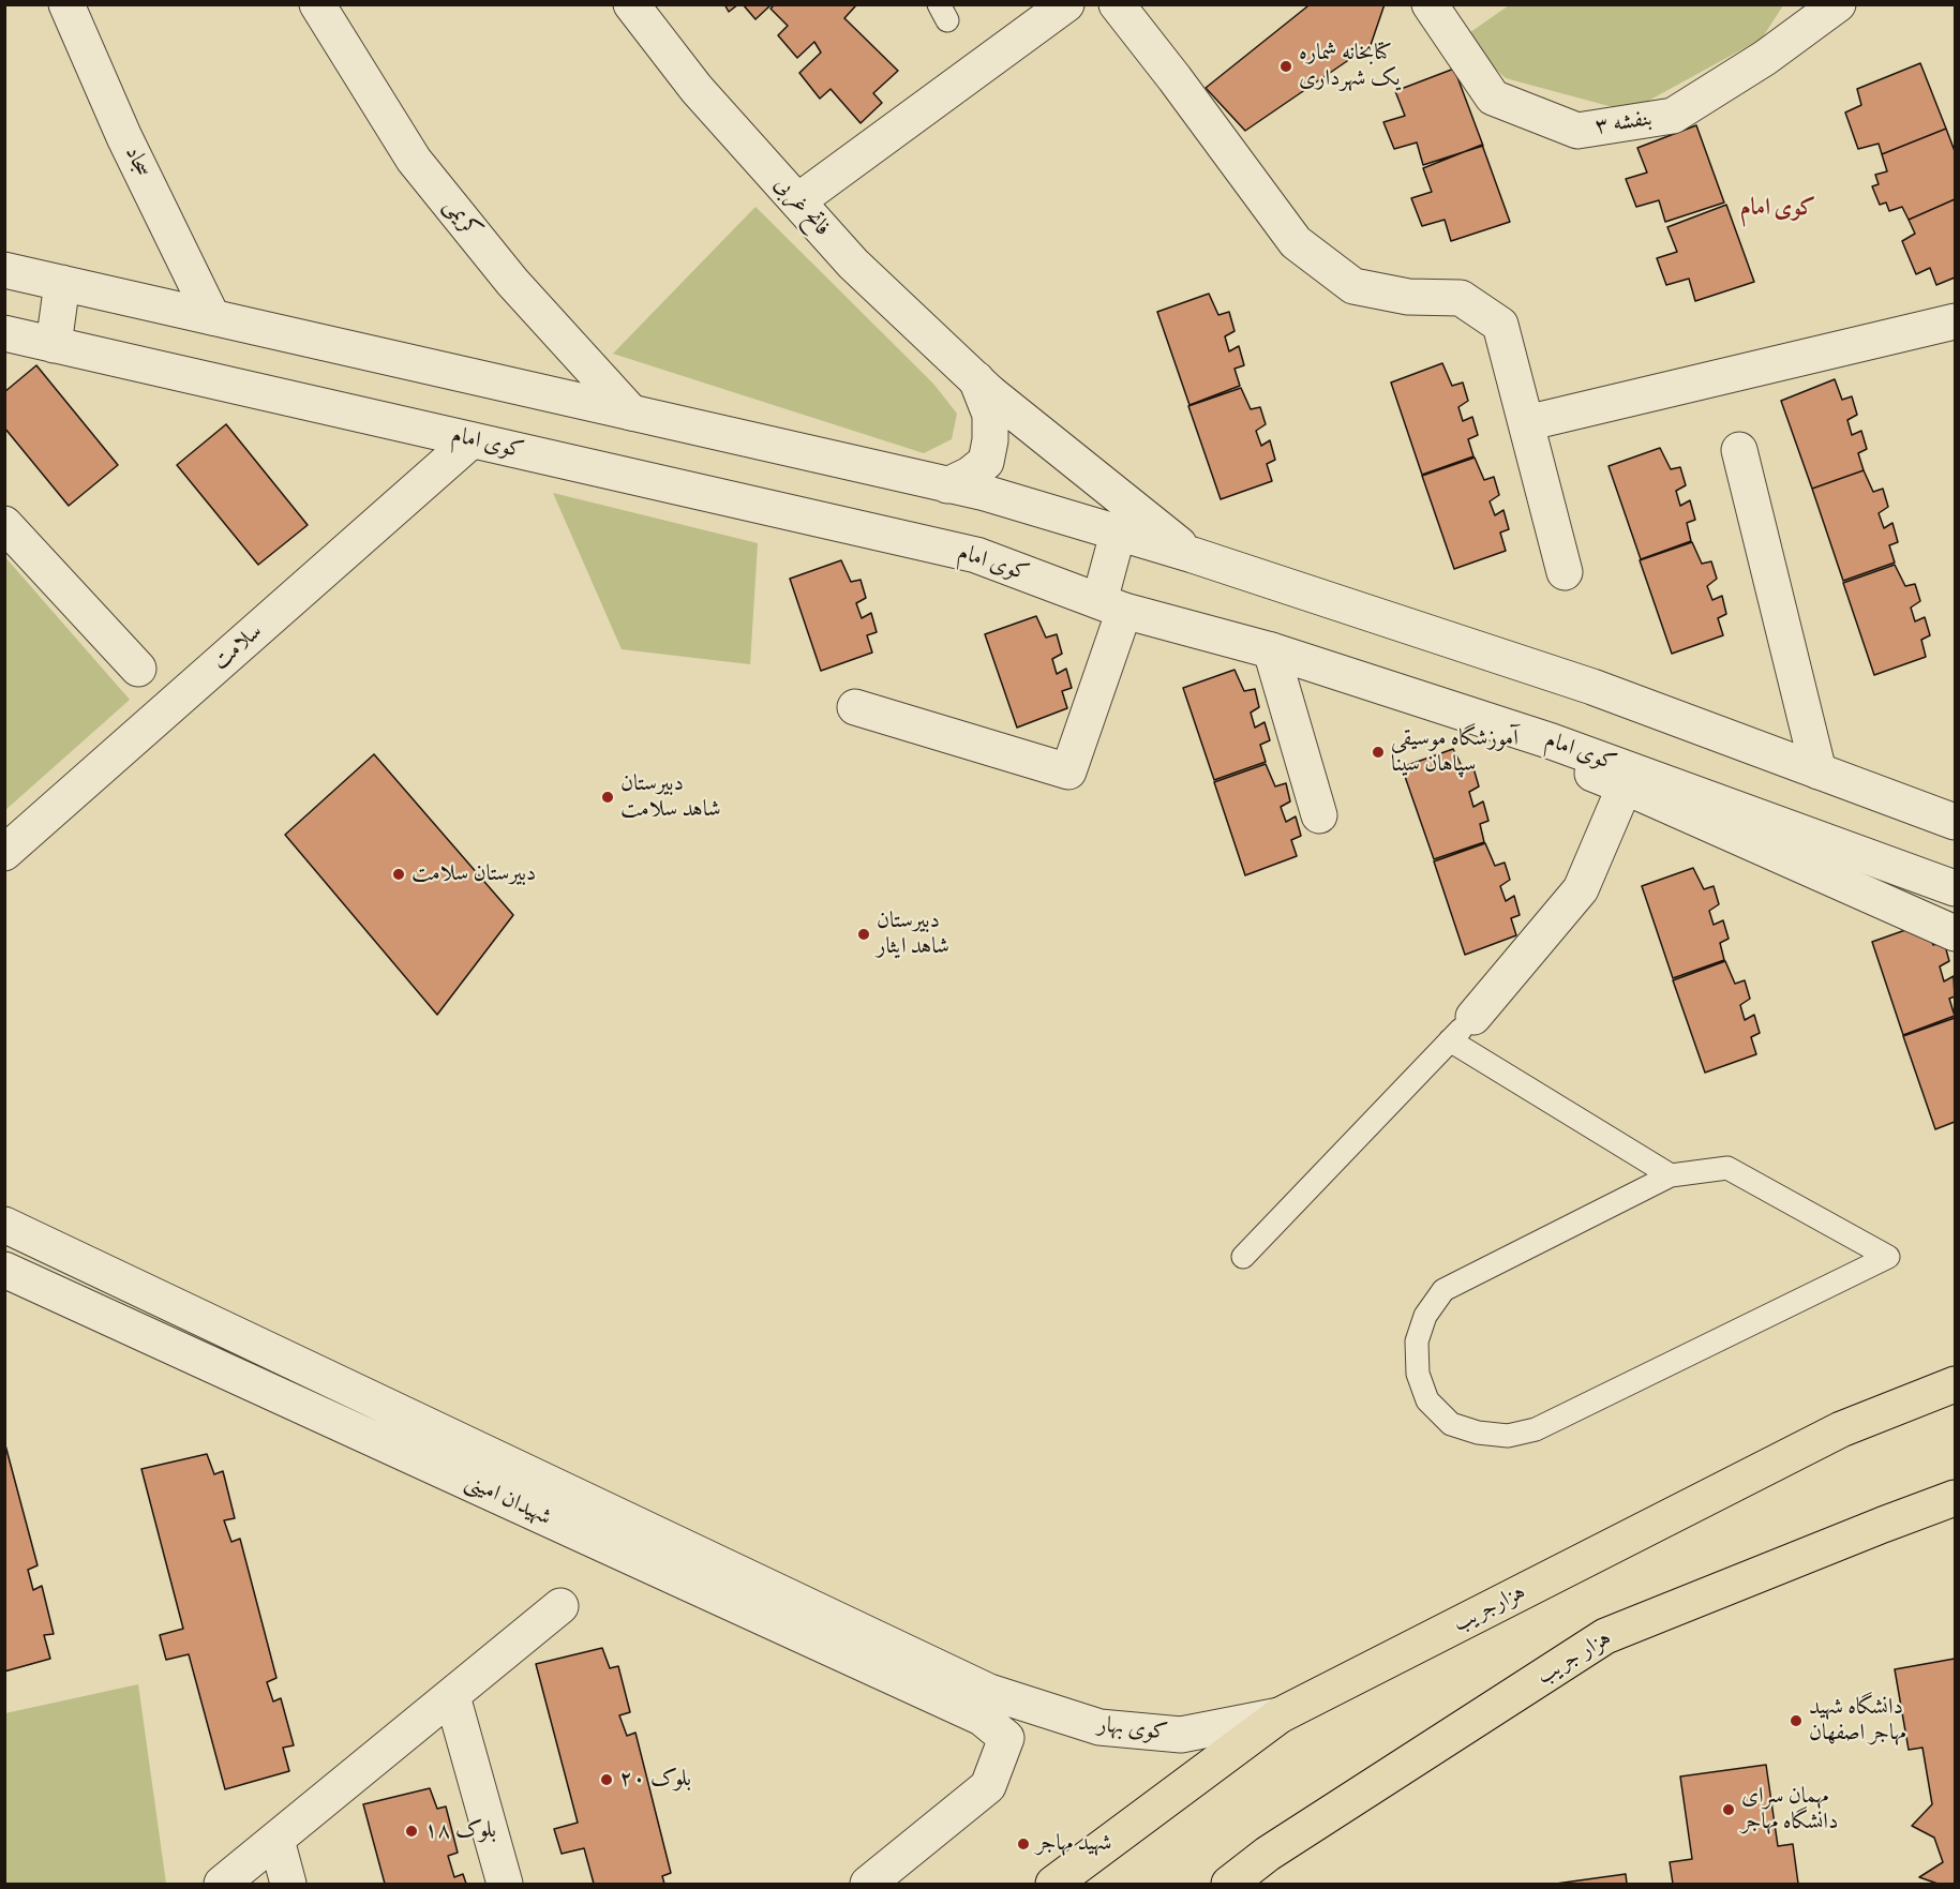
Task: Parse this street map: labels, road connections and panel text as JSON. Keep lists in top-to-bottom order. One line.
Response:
{"streets":{"main road":["هزارجریب","هزار جریب"],"street":["بنفشه ۳","سجاد","فاتح غربی","کریمی","کوی امام","سلامت","شهیدان امینی","کوی بهار"]},"crossings":[["کوی امام","سلامت"],["شهیدان امینی","کوی بهار"],["هزارجریب","کوی بهار"]],"districts":["کوی امام"],"places":["کتابخانه شماره یک شهرداری","آموزشگاه موسیقی سپاهان سینا","دبیرستان شاهد سلامت","دبیرستان سلامت","دبیرستان شاهد ایثار","دانشگاه شهید مهاجر اصفهان","بلوک ۲۰","مهمان سرای دانشگاه مهاجر","بلوک ۱۸","شهید مهاجر"]}
